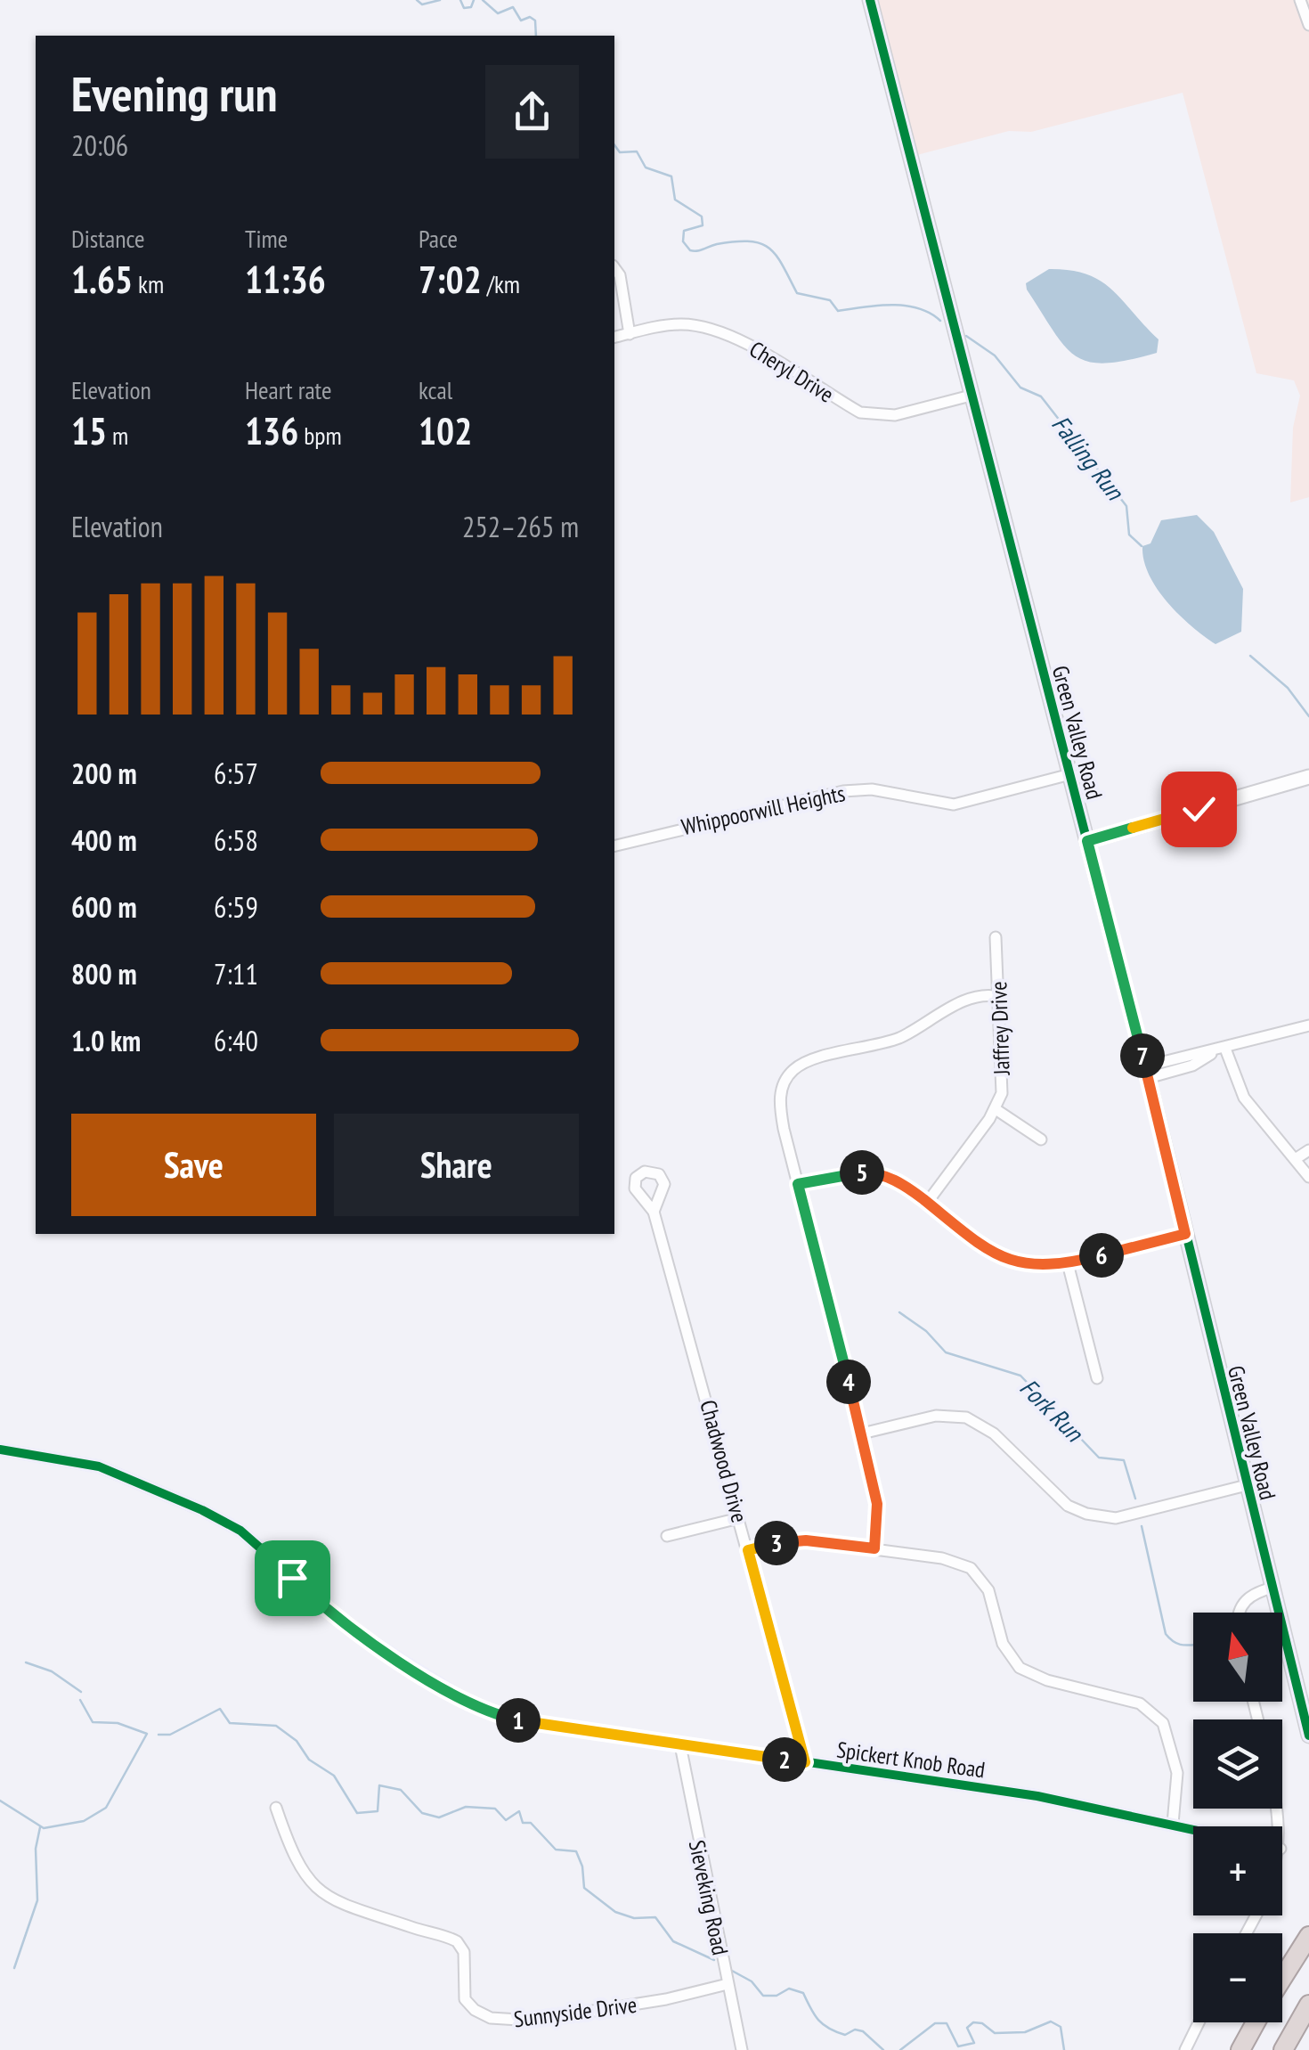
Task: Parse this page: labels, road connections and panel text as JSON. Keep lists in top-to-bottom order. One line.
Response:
{"streets":{"street":["Cheryl Drive","Green Valley Road","Whippoorwill Heights","Jaffrey Drive","Chadwood Drive","Spickert Knob Road","Sieveking Road","Sunnyside Drive"]},"crossings":[["Cheryl Drive","Green Valley Road"],["Green Valley Road","Whippoorwill Heights"],["Chadwood Drive","Spickert Knob Road"],["Spickert Knob Road","Sieveking Road"],["Sieveking Road","Sunnyside Drive"]],"water":["Falling Run","Fork Run"],"north":"top","page":{"heading":["Evening run","20:06"],"stats":[["Distance","1.65 km"],["Time","11:36"],["Pace","7:02 /km"],["Elevation","15 m"],["Heart rate","136 bpm"],["kcal","102"]],"chart":["Elevation","252–265 m"],"list":[{"name":"200 m","note":"6:57"},{"name":"400 m","note":"6:58"},{"name":"600 m","note":"6:59"},{"name":"800 m","note":"7:11"},{"name":"1.0 km","note":"6:40"}],"pins":["7","5","6","4","3","1","2"],"buttons":["Save","Share"],"map_buttons":["+","−"]}}
